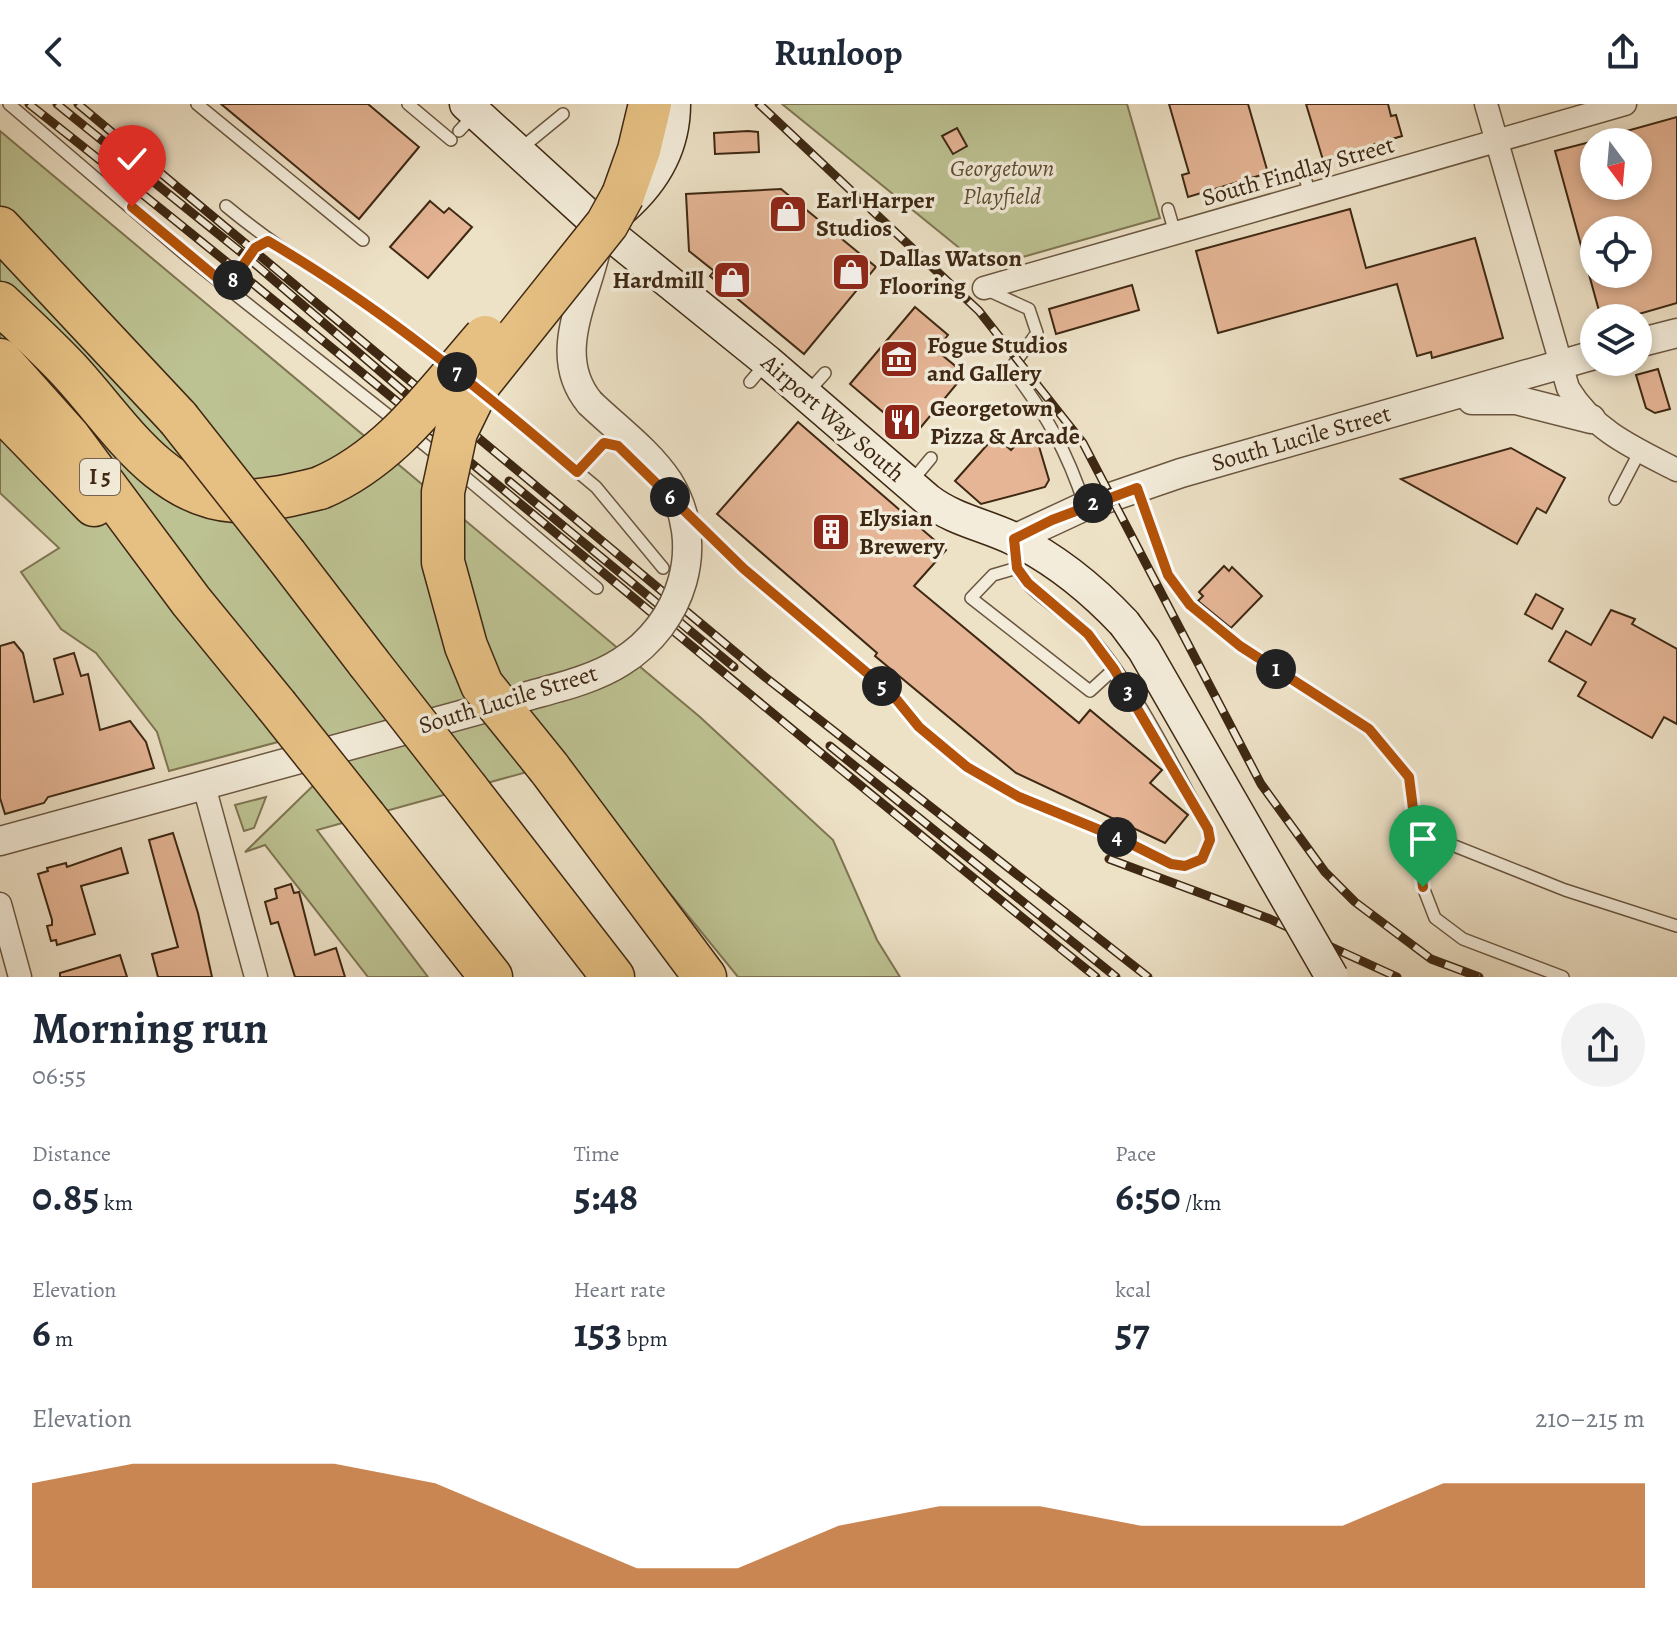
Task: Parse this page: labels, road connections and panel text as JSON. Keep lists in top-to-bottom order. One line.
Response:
{"streets":{"highway":["I 5"],"main road":["Airport Way South"],"street":["South Findlay Street","South Lucile Street"]},"crossings":[["Airport Way South","South Lucile Street"]],"parks":["Georgetown Playfield"],"places":{"shop":["Earl Harper Studios","Dallas Watson Flooring","Hardmill"],"museum":["Fogue Studios and Gallery"],"restaurant":["Georgetown Pizza & Arcade"],"building":["Elysian Brewery"]},"north":"bottom","page":{"header":"Runloop","pins":["8","7","6","2","1","5","3","4"],"heading":["Morning run","06:55"],"stats":[["Distance","0.85 km"],["Time","5:48"],["Pace","6:50 /km"],["Elevation","6 m"],["Heart rate","153 bpm"],["kcal","57"]],"chart":["Elevation","210–215 m"]}}
